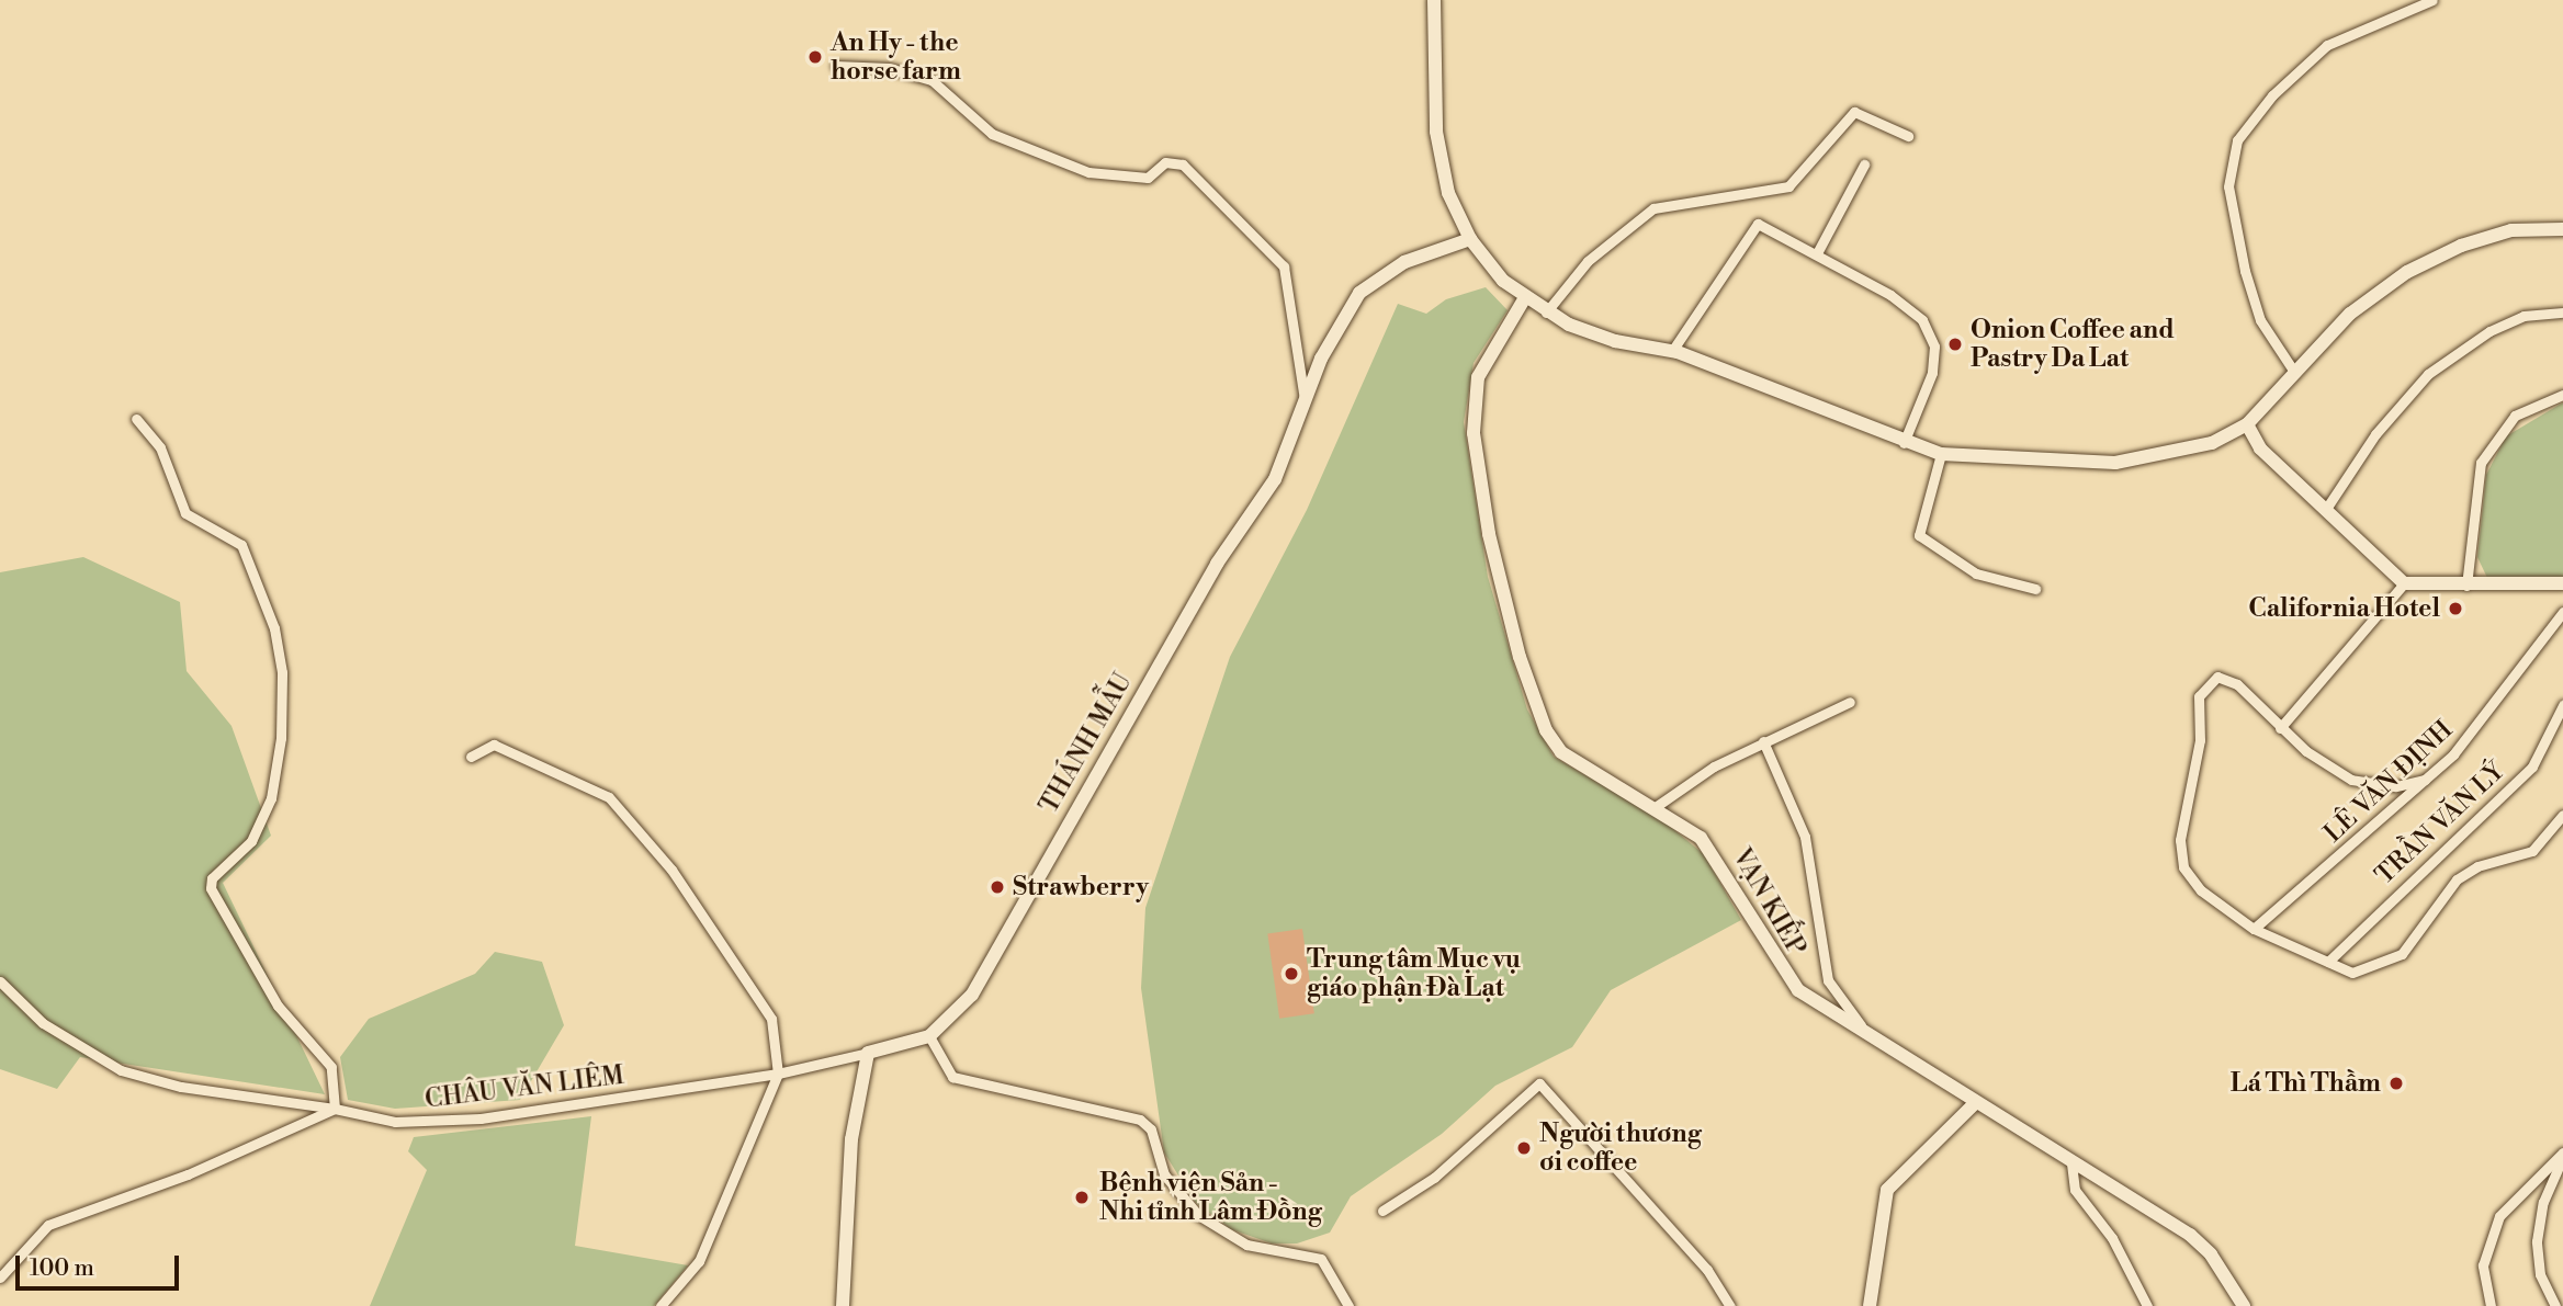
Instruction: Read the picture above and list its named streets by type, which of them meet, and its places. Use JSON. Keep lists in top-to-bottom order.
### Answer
{
  "streets": {
    "main road": ["THÁNH MẪU", "VẠN KIẾP"],
    "street": ["LÊ VĂN ĐỊNH", "TRẦN VĂN LÝ", "CHÂU VĂN LIÊM"]
  },
  "crossings": [
    ["THÁNH MẪU", "CHÂU VĂN LIÊM"]
  ],
  "places": [
    "An Hy - the horse farm",
    "Onion Coffee and Pastry Da Lat",
    "California Hotel",
    "Strawberry",
    "Trung tâm Mục vụ giáo phận Đà Lạt",
    "Lá Thì Thầm",
    "Người thương ơi coffee",
    "Bệnh viện Sản - Nhi tỉnh Lâm Đồng"
  ],
  "scale_bar": "100 m"
}
